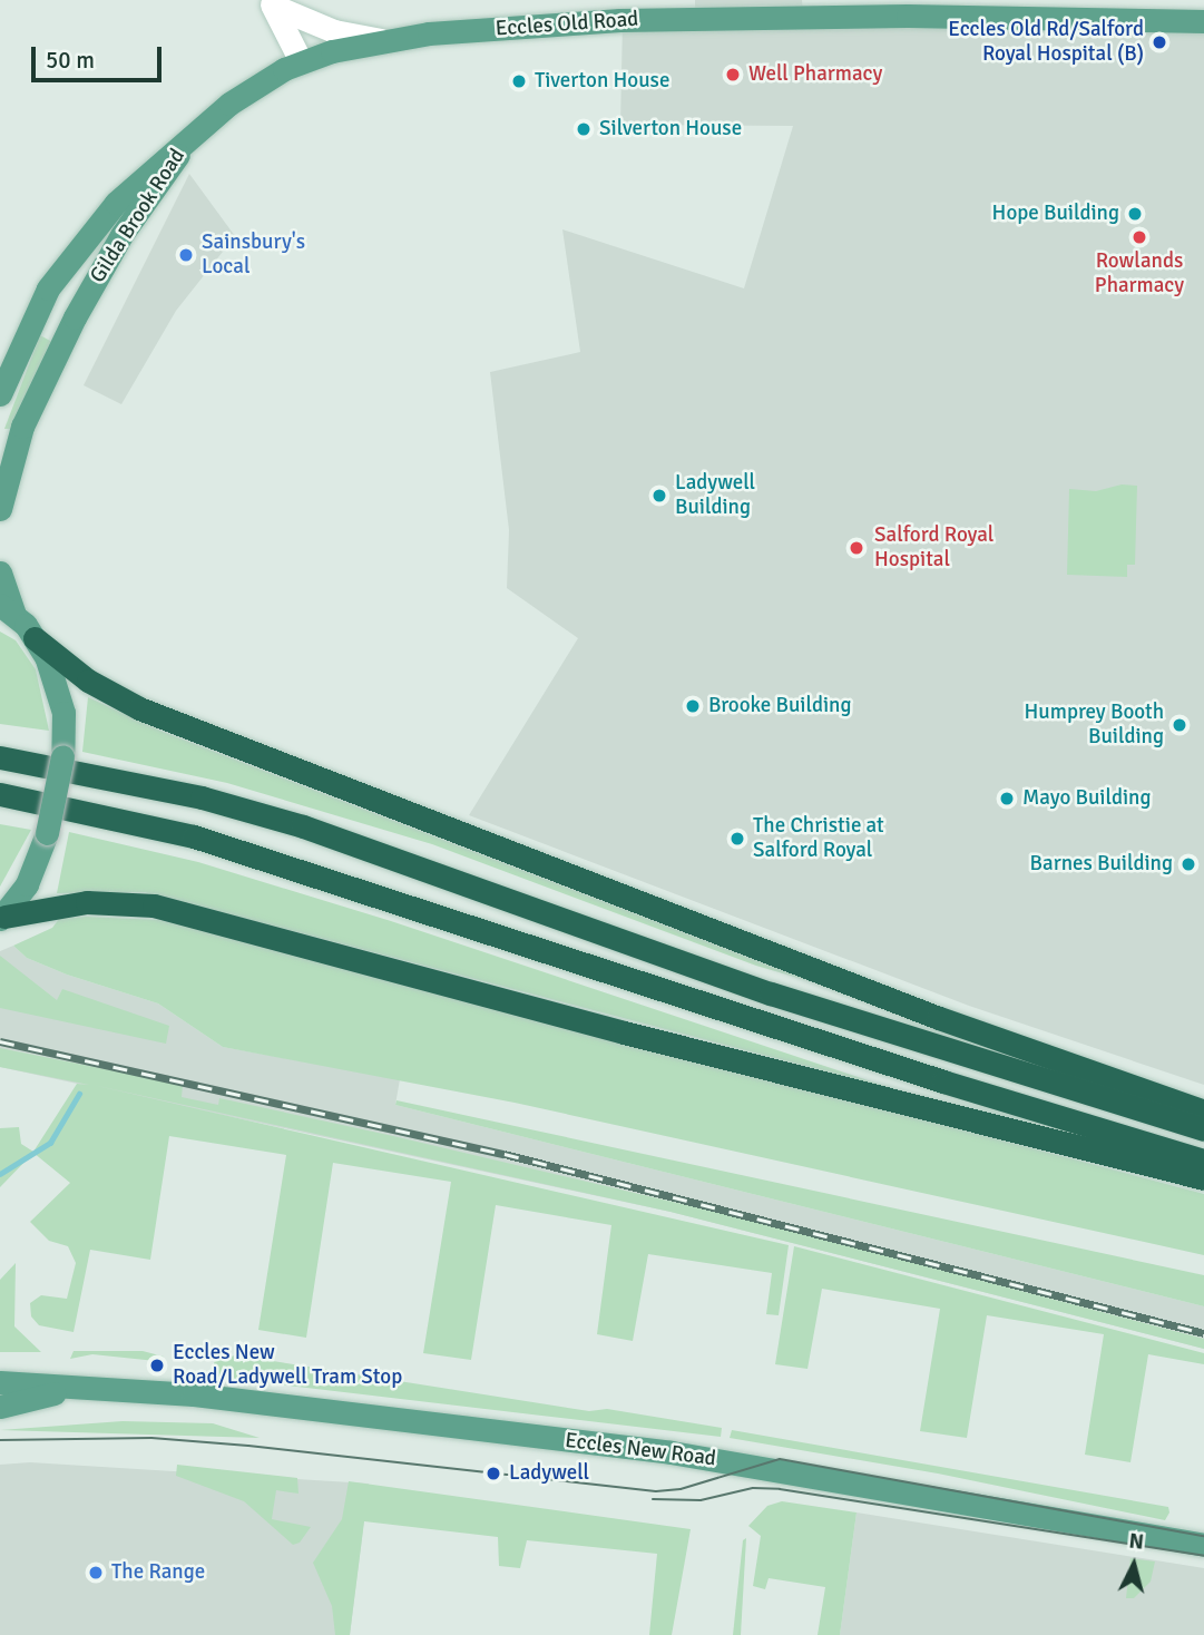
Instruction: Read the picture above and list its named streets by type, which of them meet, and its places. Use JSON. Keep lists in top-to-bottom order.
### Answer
{
  "streets": {
    "main road": ["Eccles Old Road", "Gilda Brook Road", "Eccles New Road"]
  },
  "crossings": [
    ["Eccles Old Road", "Gilda Brook Road"]
  ],
  "places": [
    "Eccles Old Rd/Salford Royal Hospital (B)",
    "Well Pharmacy",
    "Tiverton House",
    "Silverton House",
    "Hope Building",
    "Rowlands Pharmacy",
    "Sainsbury's Local",
    "Ladywell Building",
    "Salford Royal Hospital",
    "Brooke Building",
    "Humprey Booth Building",
    "Mayo Building",
    "The Christie at Salford Royal",
    "Barnes Building",
    "Eccles New Road/Ladywell Tram Stop",
    "Ladywell",
    "The Range"
  ],
  "scale_bar": "50 m",
  "north": "top"
}
